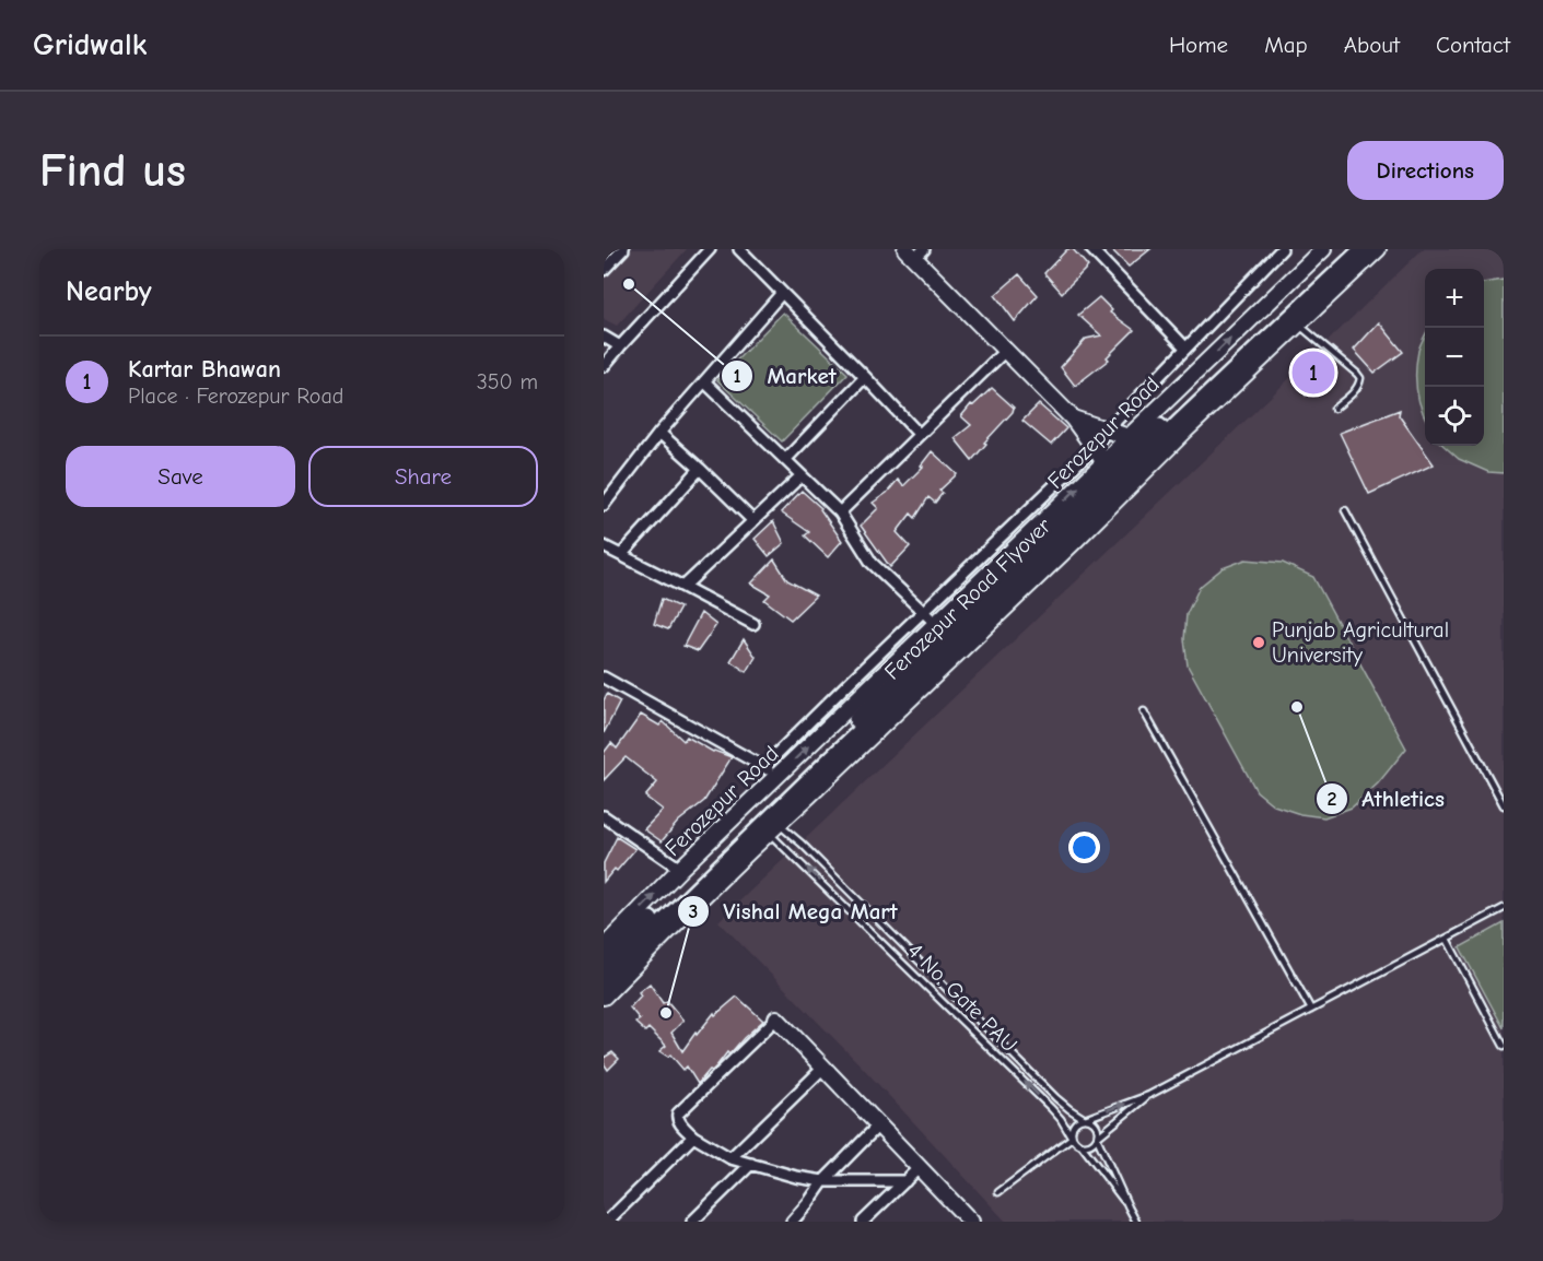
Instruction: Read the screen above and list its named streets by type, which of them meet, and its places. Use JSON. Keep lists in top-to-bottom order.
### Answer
{
  "streets": {
    "main road": ["Ferozepur Road", "Ferozepur Road Flyover"],
    "lane": ["4 No. Gate PAU"]
  },
  "places": [
    "Market",
    "Punjab Agricultural University",
    "Athletics",
    "Vishal Mega Mart"
  ],
  "page": {
    "header": "Gridwalk",
    "nav": [
      "Home",
      "Map",
      "About",
      "Contact"
    ],
    "buttons": [
      "Directions",
      ["Save", "Share"]
    ],
    "title": "Find us",
    "heading": "Nearby",
    "map_buttons": ["+", "−"],
    "list": [
      {
        "mark": "1",
        "name": "Kartar Bhawan",
        "note": "Place · Ferozepur Road",
        "value": "350 m"
      }
    ],
    "pins": "1"
  }
}
